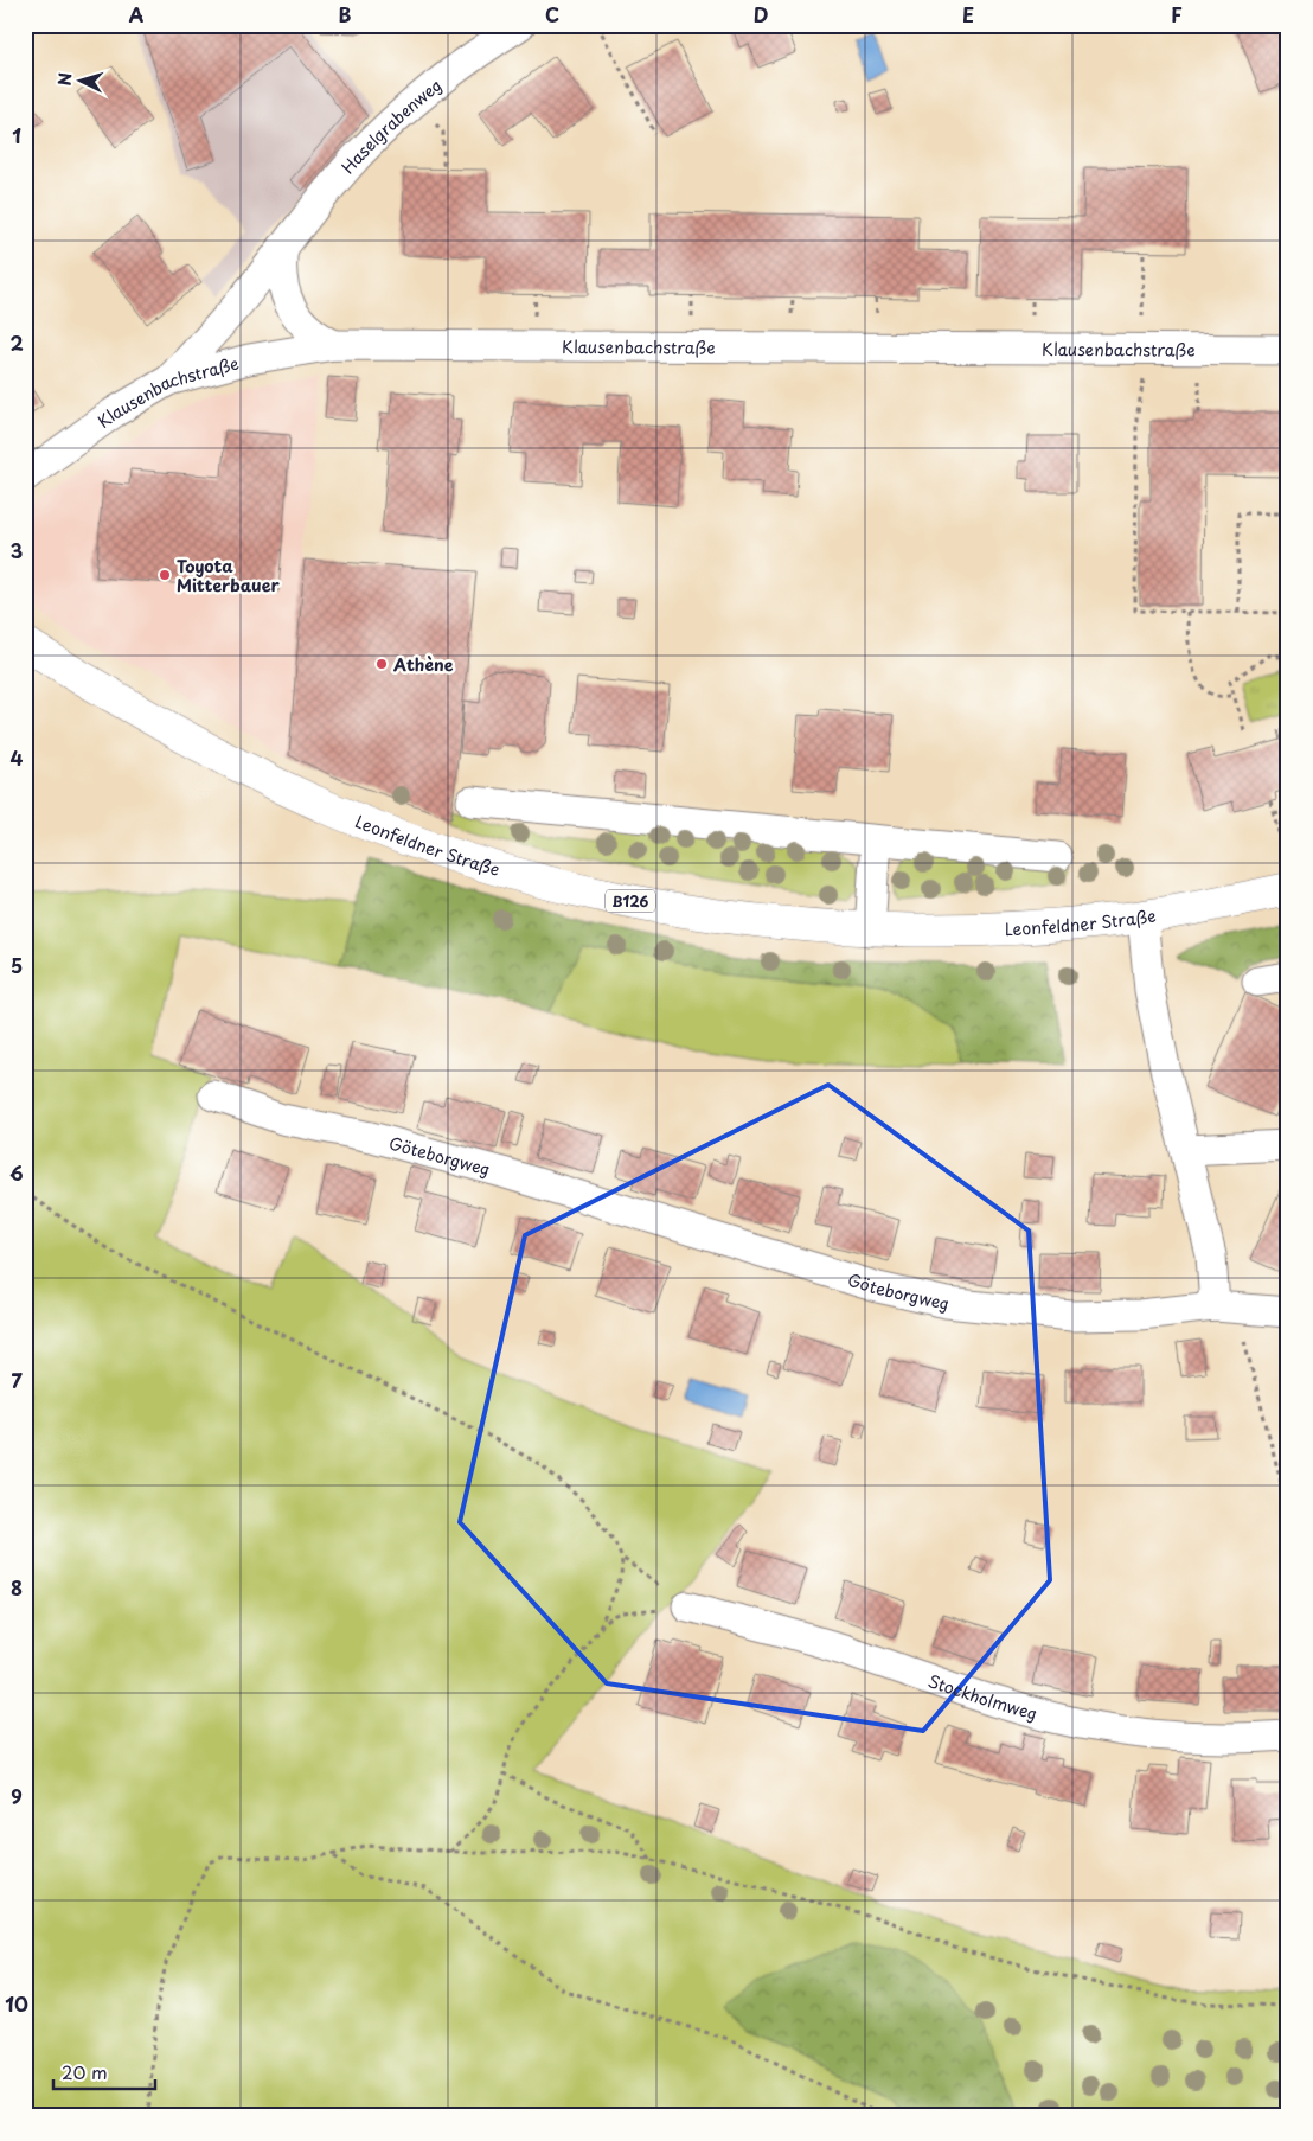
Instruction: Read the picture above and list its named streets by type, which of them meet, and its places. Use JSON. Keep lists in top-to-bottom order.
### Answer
{
  "streets": {
    "main road": ["Leonfeldner Straße", "B126"],
    "street": [
      "Haselgrabenweg",
      "Klausenbachstraße",
      "Göteborgweg",
      "Stockholmweg"
    ]
  },
  "crossings": [
    ["Haselgrabenweg", "Klausenbachstraße"]
  ],
  "places": ["Toyota Mitterbauer", "Athène"],
  "scale_bar": "20 m",
  "north": "left",
  "grid": {
    "columns": [
      "A",
      "B",
      "C",
      "D",
      "E",
      "F"
    ],
    "rows": [
      "1",
      "2",
      "3",
      "4",
      "5",
      "6",
      "7",
      "8",
      "9",
      "10"
    ]
  }
}
